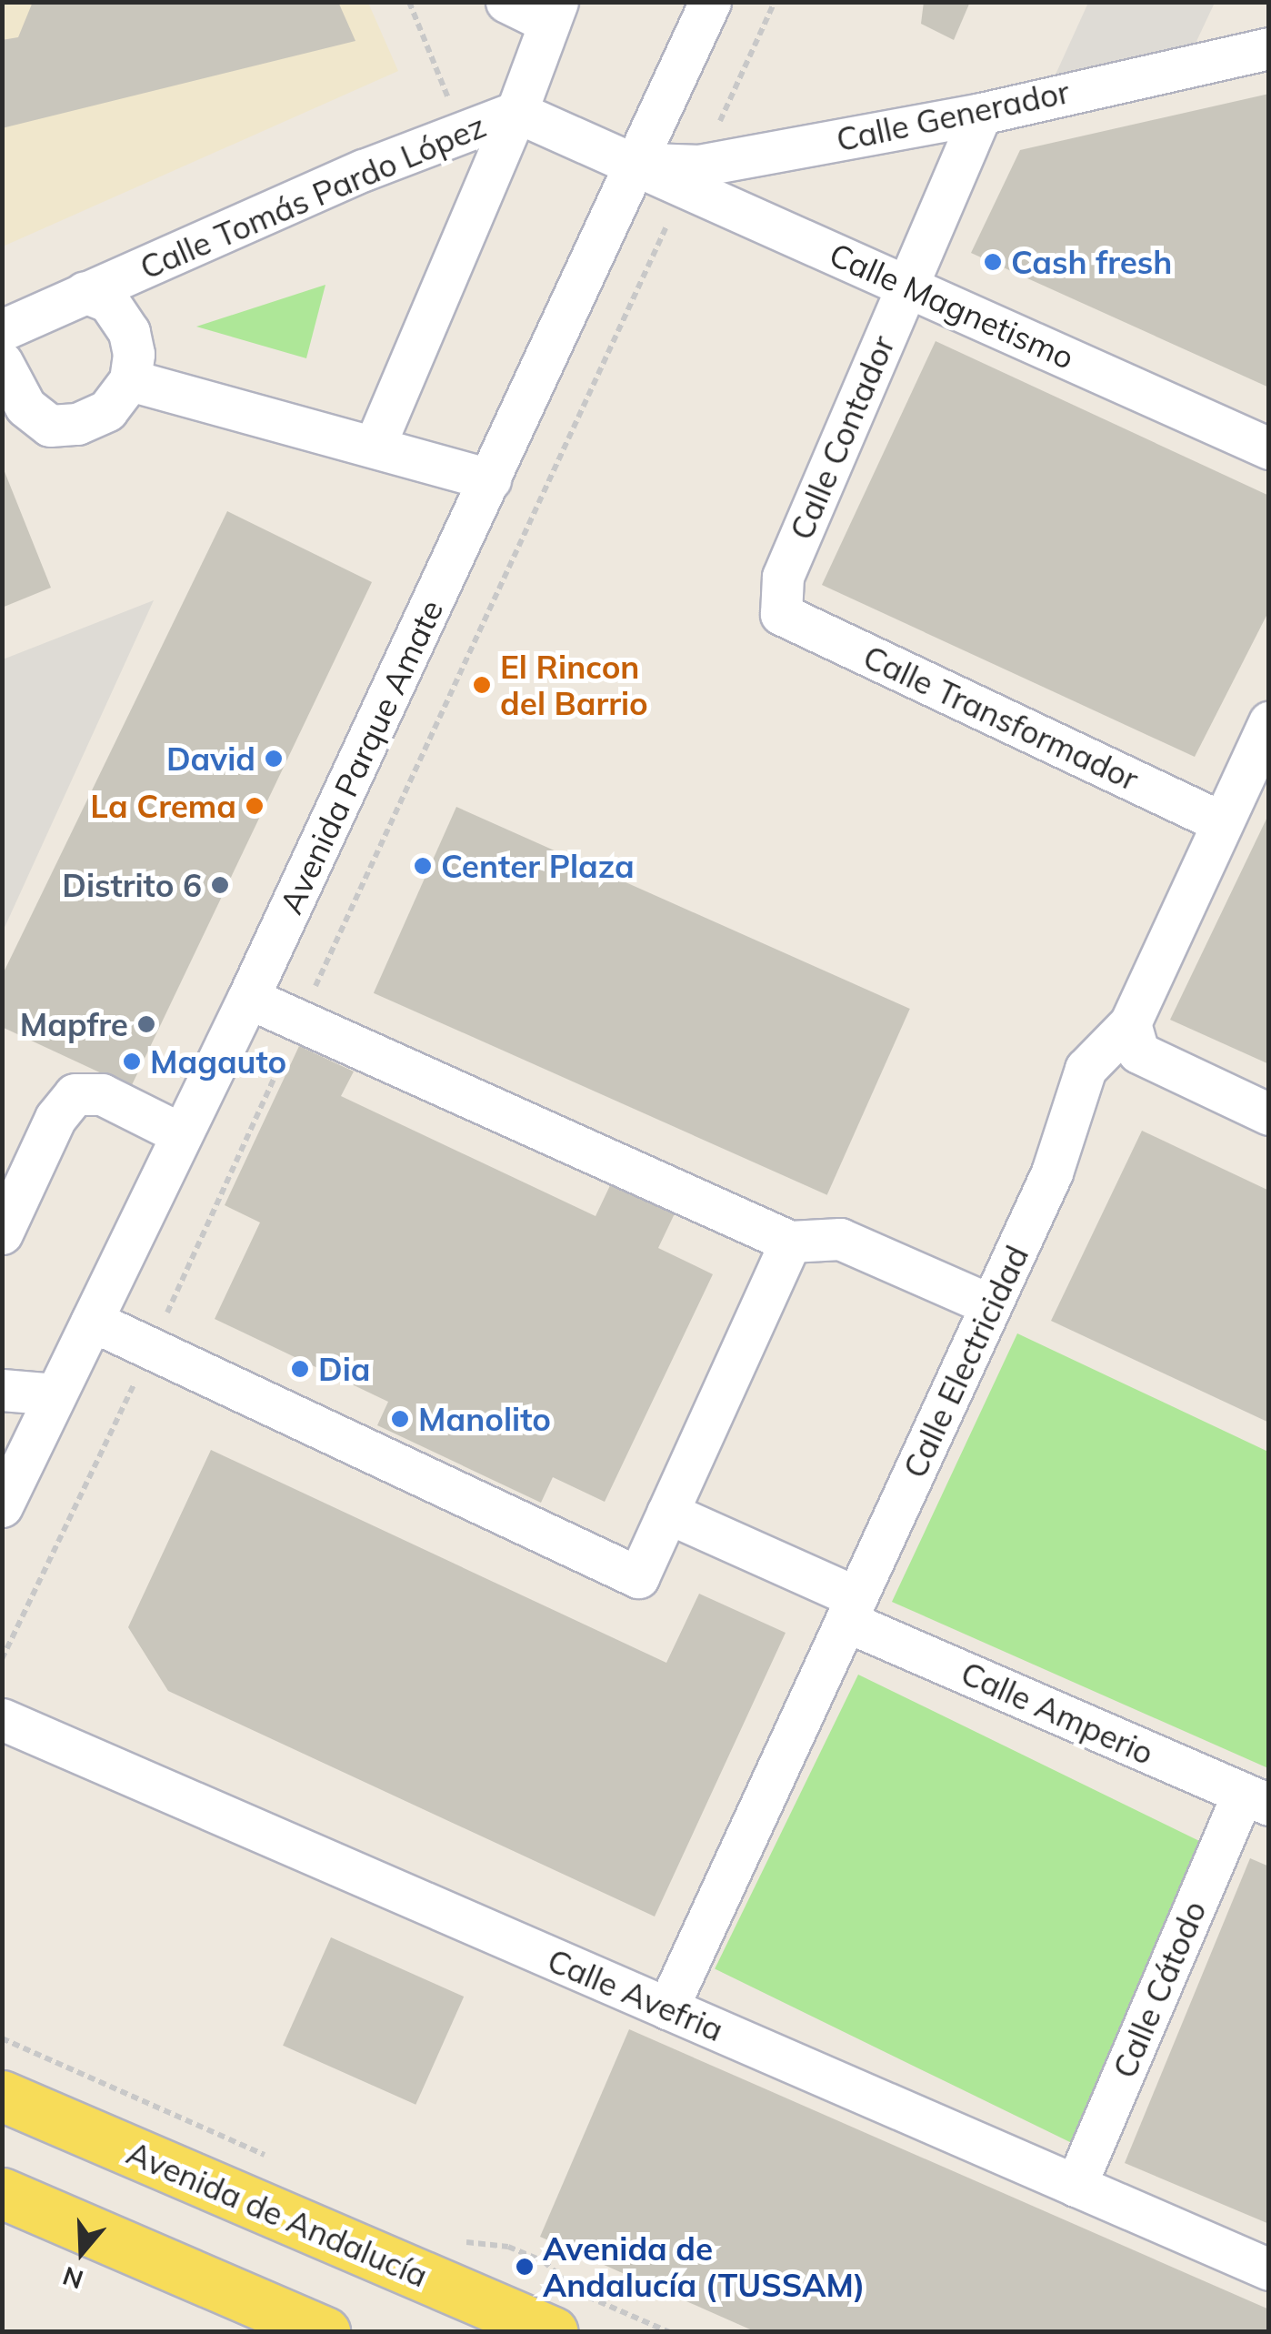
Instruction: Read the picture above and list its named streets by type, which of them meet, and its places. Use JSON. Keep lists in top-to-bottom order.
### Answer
{
  "streets": {
    "main road": ["Avenida de Andalucía"],
    "street": [
      "Calle Generador",
      "Calle Tomás Pardo López",
      "Calle Magnetismo",
      "Calle Contador",
      "Calle Transformador",
      "Avenida Parque Amate",
      "Calle Electricidad",
      "Calle Amperio",
      "Calle Cátodo",
      "Calle Avefria"
    ]
  },
  "crossings": [
    ["Calle Generador", "Calle Magnetismo"],
    ["Calle Generador", "Calle Contador"],
    ["Calle Tomás Pardo López", "Calle Magnetismo"],
    ["Calle Magnetismo", "Calle Contador"],
    ["Calle Magnetismo", "Avenida Parque Amate"],
    ["Calle Contador", "Calle Transformador"],
    ["Calle Transformador", "Calle Electricidad"],
    ["Calle Electricidad", "Calle Amperio"],
    ["Calle Electricidad", "Calle Avefria"],
    ["Calle Amperio", "Calle Cátodo"],
    ["Calle Cátodo", "Calle Avefria"]
  ],
  "places": [
    "Cash fresh",
    "El Rincon del Barrio",
    "David",
    "La Crema",
    "Center Plaza",
    "Distrito 6",
    "Mapfre",
    "Magauto",
    "Dia",
    "Manolito",
    "Avenida de Andalucía (TUSSAM)"
  ],
  "north": "bottom"
}
